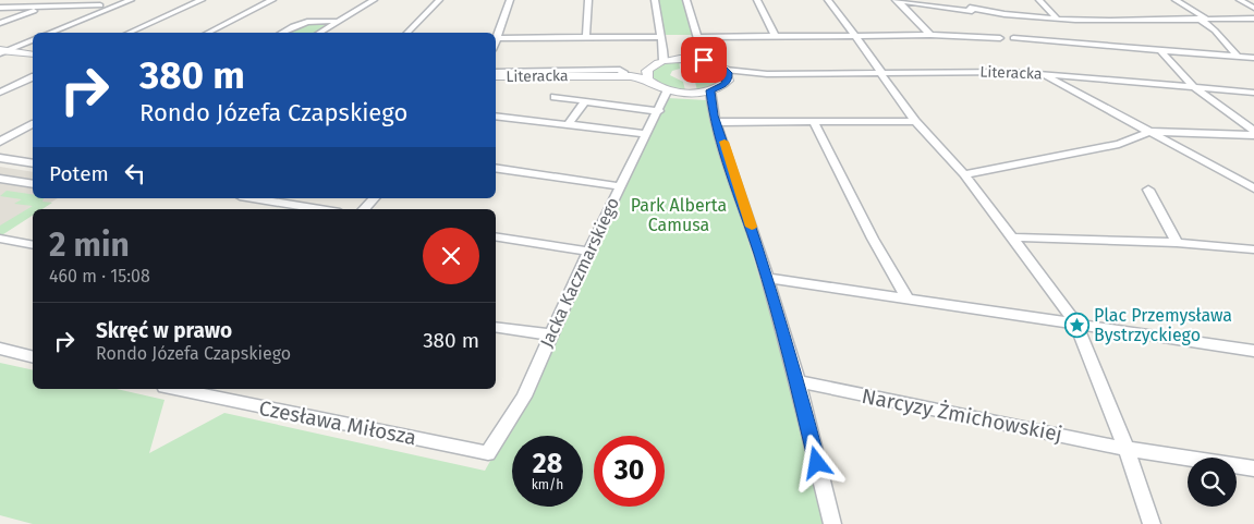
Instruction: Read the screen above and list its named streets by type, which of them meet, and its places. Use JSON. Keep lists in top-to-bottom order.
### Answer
{
  "streets": {
    "street": [
      "Literacka",
      "Jacka Kaczmarskiego",
      "Narcyzy Żmichowskiej",
      "Czesława Miłosza"
    ]
  },
  "crossings": [
    ["Jacka Kaczmarskiego", "Czesława Miłosza"]
  ],
  "parks": ["Park Alberta Camusa"],
  "places": {
    "place": ["Plac Przemysława Bystrzyckiego"]
  },
  "page": {
    "turn": ["380 m", "Rondo Józefa Czapskiego"],
    "then": "Potem",
    "heading": ["2 min", "460 m · 15:08"],
    "list": [
      {
        "name": "Skręć w prawo",
        "note": "Rondo Józefa Czapskiego",
        "value": "380 m"
      }
    ],
    "speed": "28 km/h",
    "limit": "30"
  }
}
